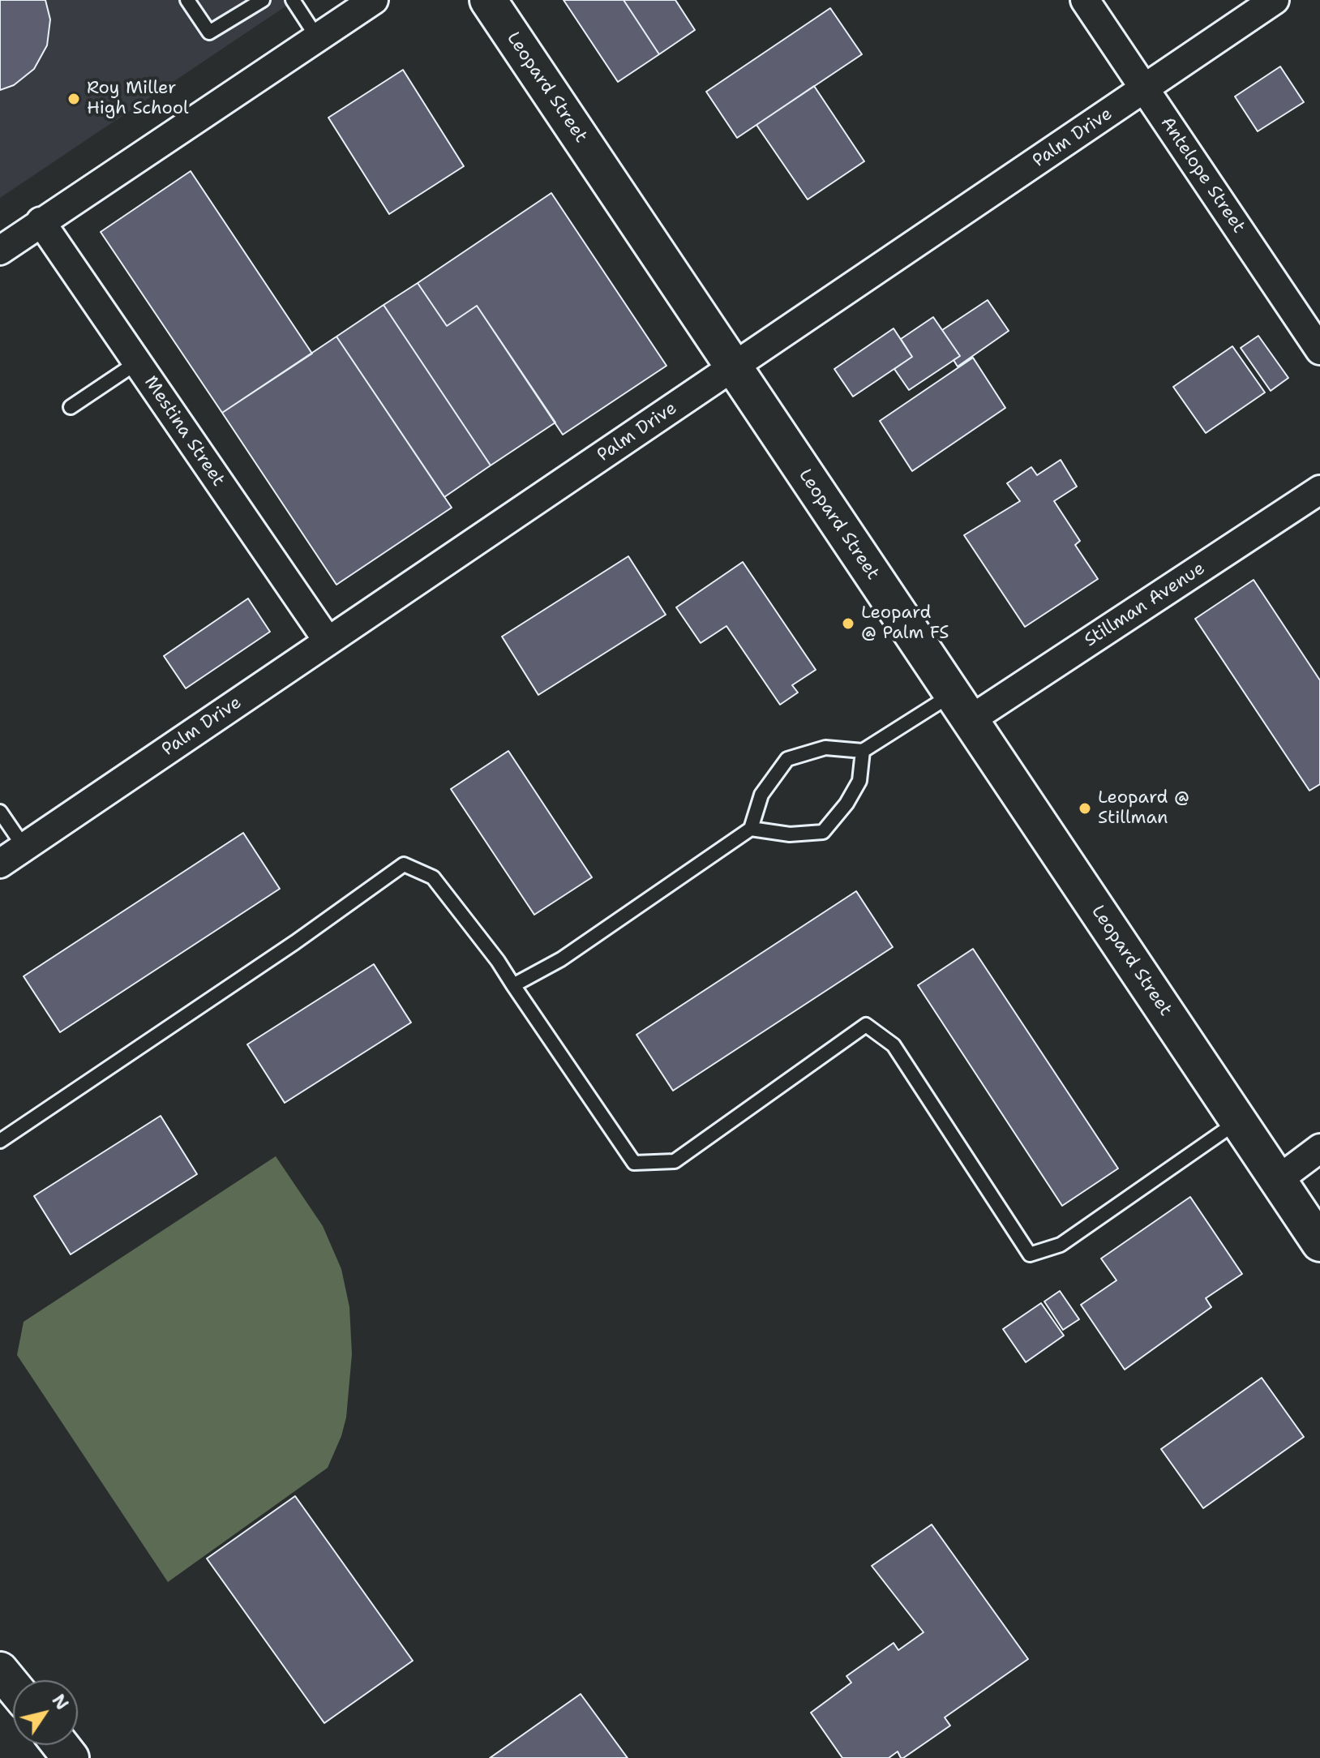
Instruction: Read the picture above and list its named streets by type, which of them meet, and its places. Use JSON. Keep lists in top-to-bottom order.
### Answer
{
  "streets": {
    "main road": ["Leopard Street"],
    "street": [
      "Palm Drive",
      "Antelope Street",
      "Mestina Street",
      "Stillman Avenue"
    ]
  },
  "crossings": [
    ["Leopard Street", "Palm Drive"],
    ["Leopard Street", "Stillman Avenue"],
    ["Palm Drive", "Antelope Street"],
    ["Palm Drive", "Mestina Street"]
  ],
  "places": ["Roy Miller High School", "Leopard @ Palm FS", "Leopard @ Stillman"],
  "north": "top right"
}
